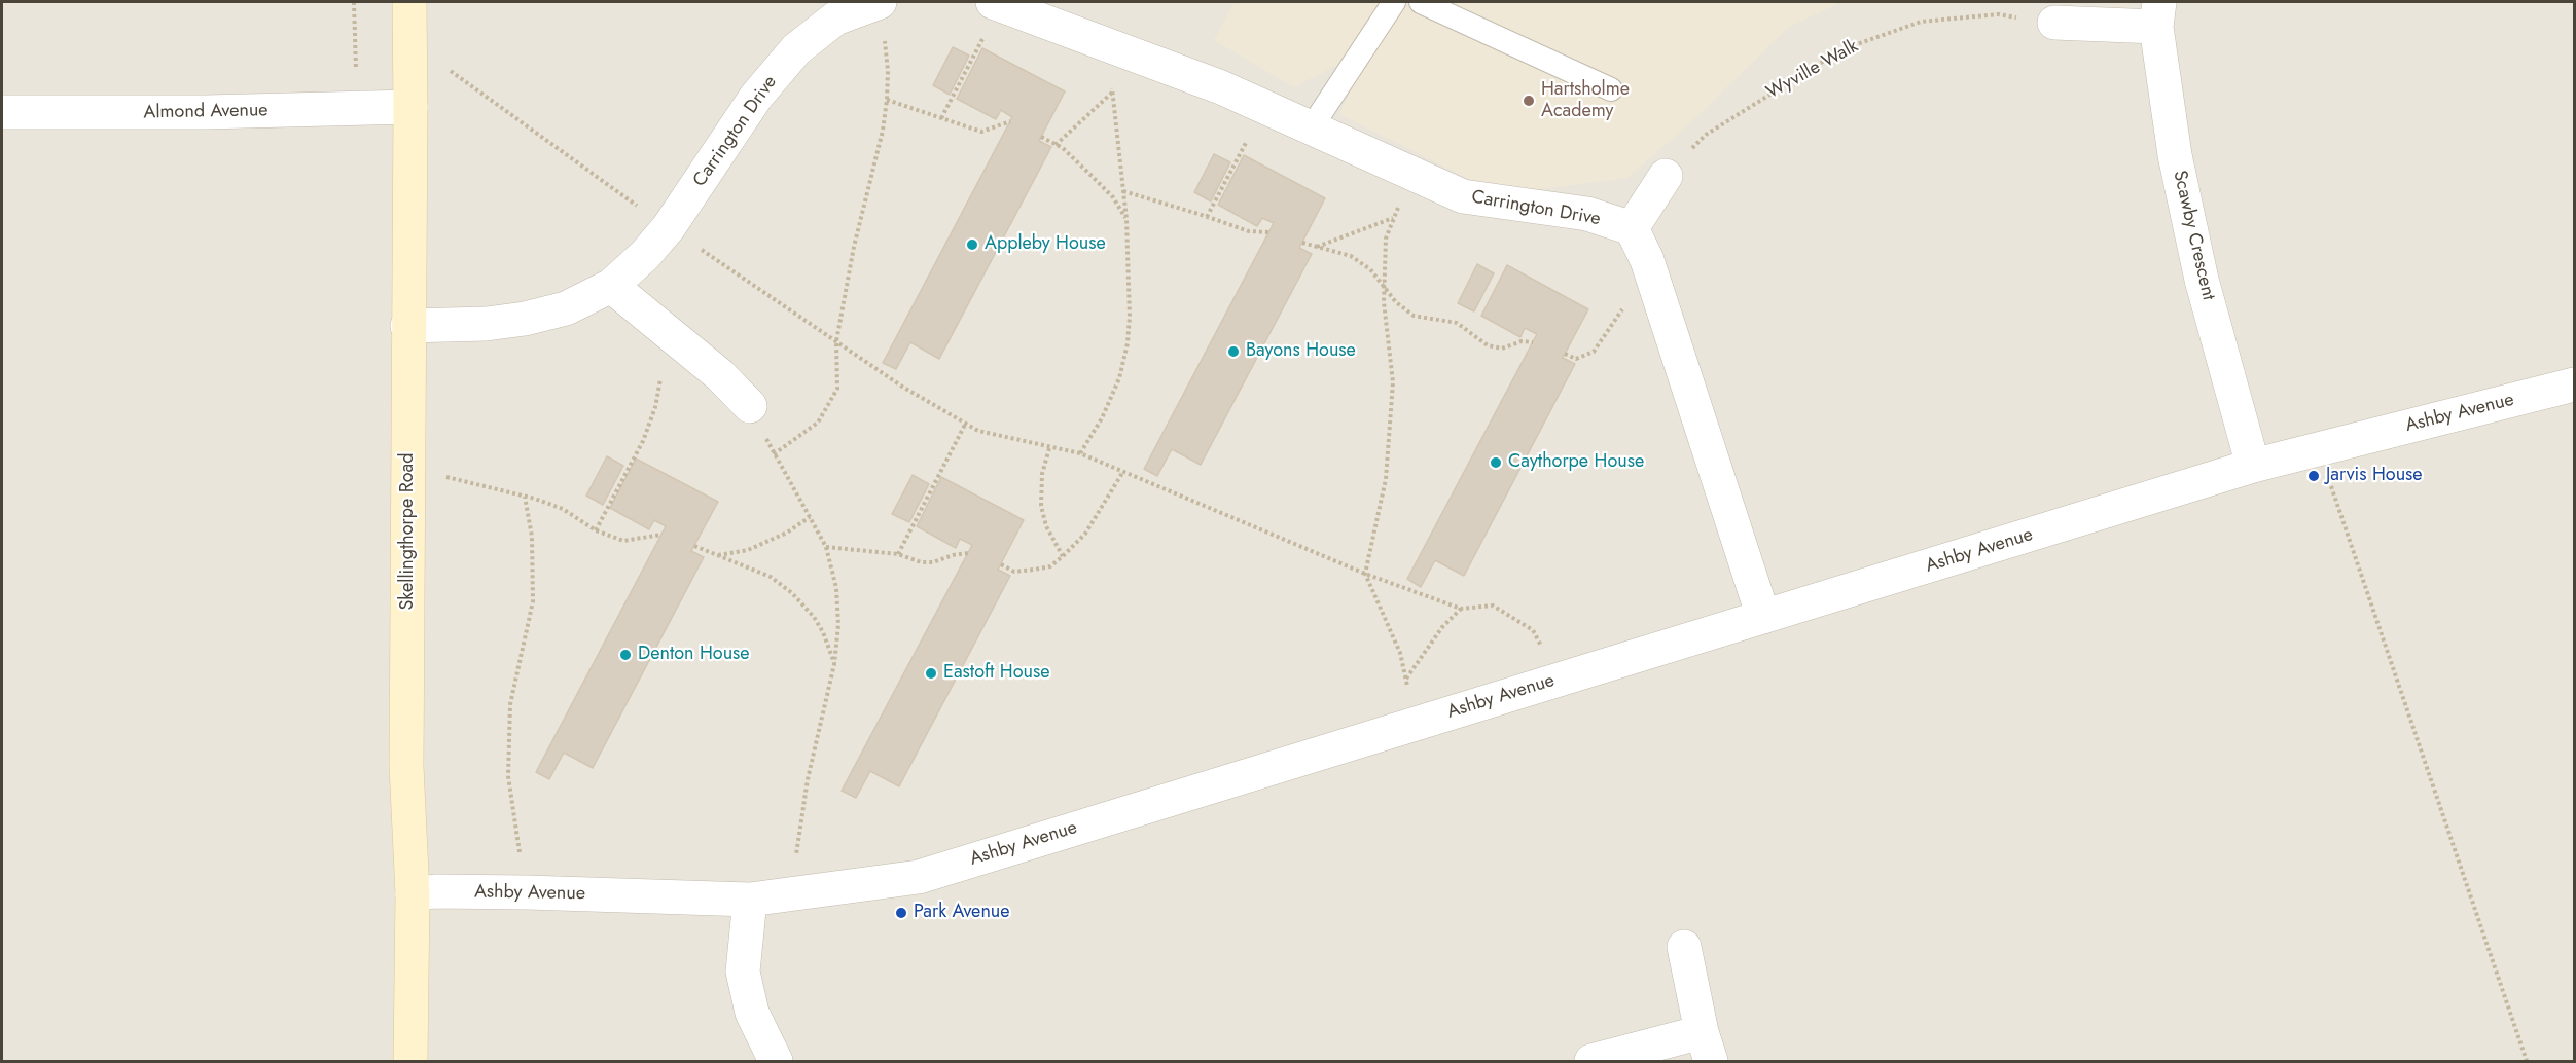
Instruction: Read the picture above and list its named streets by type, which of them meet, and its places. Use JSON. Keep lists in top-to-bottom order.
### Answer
{
  "streets": {
    "main road": ["Skellingthorpe Road"],
    "street": [
      "Almond Avenue",
      "Carrington Drive",
      "Scawby Crescent",
      "Ashby Avenue"
    ],
    "path": ["Wyville Walk"]
  },
  "crossings": [
    ["Almond Avenue", "Skellingthorpe Road"],
    ["Carrington Drive", "Skellingthorpe Road"],
    ["Scawby Crescent", "Ashby Avenue"],
    ["Ashby Avenue", "Skellingthorpe Road"]
  ],
  "places": [
    "Hartsholme Academy",
    "Appleby House",
    "Bayons House",
    "Caythorpe House",
    "Jarvis House",
    "Denton House",
    "Eastoft House",
    "Park Avenue"
  ]
}
